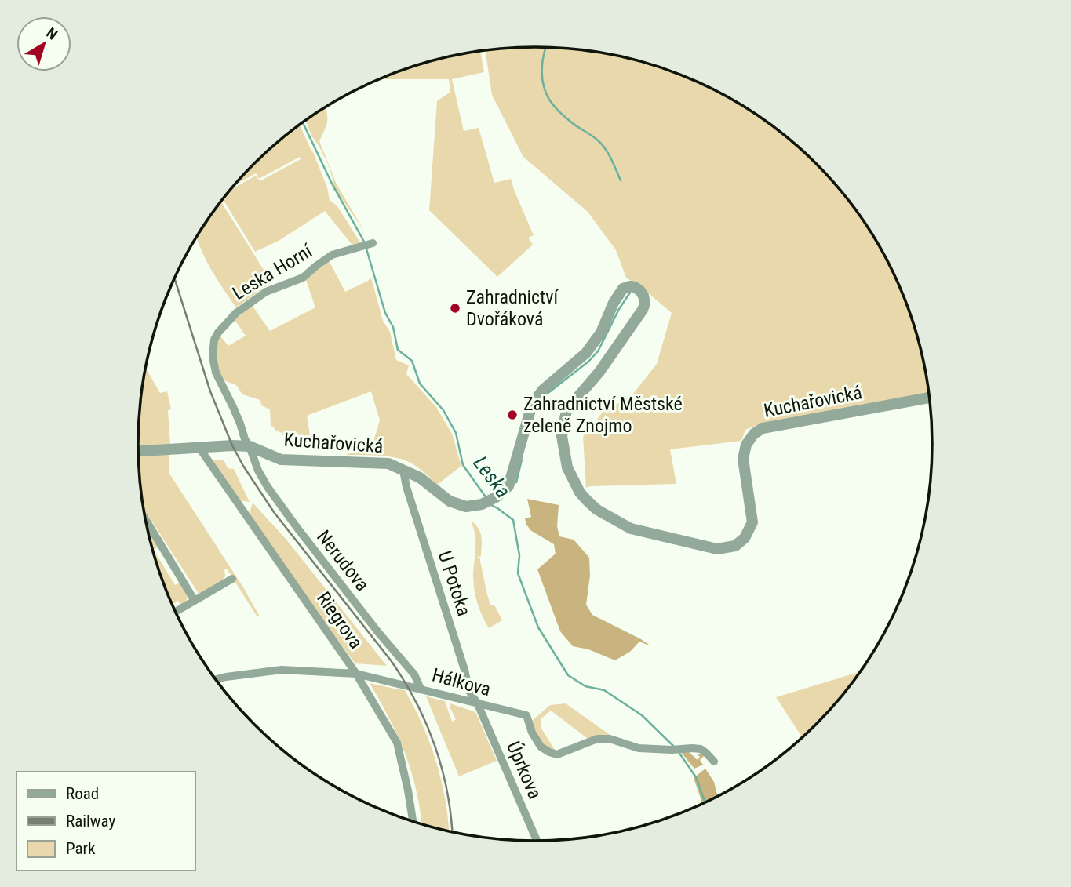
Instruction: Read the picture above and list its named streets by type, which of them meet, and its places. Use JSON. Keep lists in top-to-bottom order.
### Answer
{
  "streets": {
    "street": [
      "Leska Horní",
      "Kuchařovická",
      "Nerudova",
      "U Potoka",
      "Riegrova",
      "Hálkova",
      "Úprkova"
    ]
  },
  "crossings": [
    ["Leska Horní", "Kuchařovická"],
    ["Leska Horní", "Nerudova"],
    ["Kuchařovická", "Nerudova"],
    ["Kuchařovická", "U Potoka"],
    ["Kuchařovická", "Riegrova"],
    ["Nerudova", "Hálkova"],
    ["U Potoka", "Hálkova"],
    ["U Potoka", "Úprkova"],
    ["Riegrova", "Hálkova"],
    ["Hálkova", "Úprkova"]
  ],
  "water": ["Leska"],
  "places": ["Zahradnictví Dvořáková", "Zahradnictví Městské zeleně Znojmo"],
  "legend": ["Road", "Railway", "Park"],
  "north": "top right"
}
